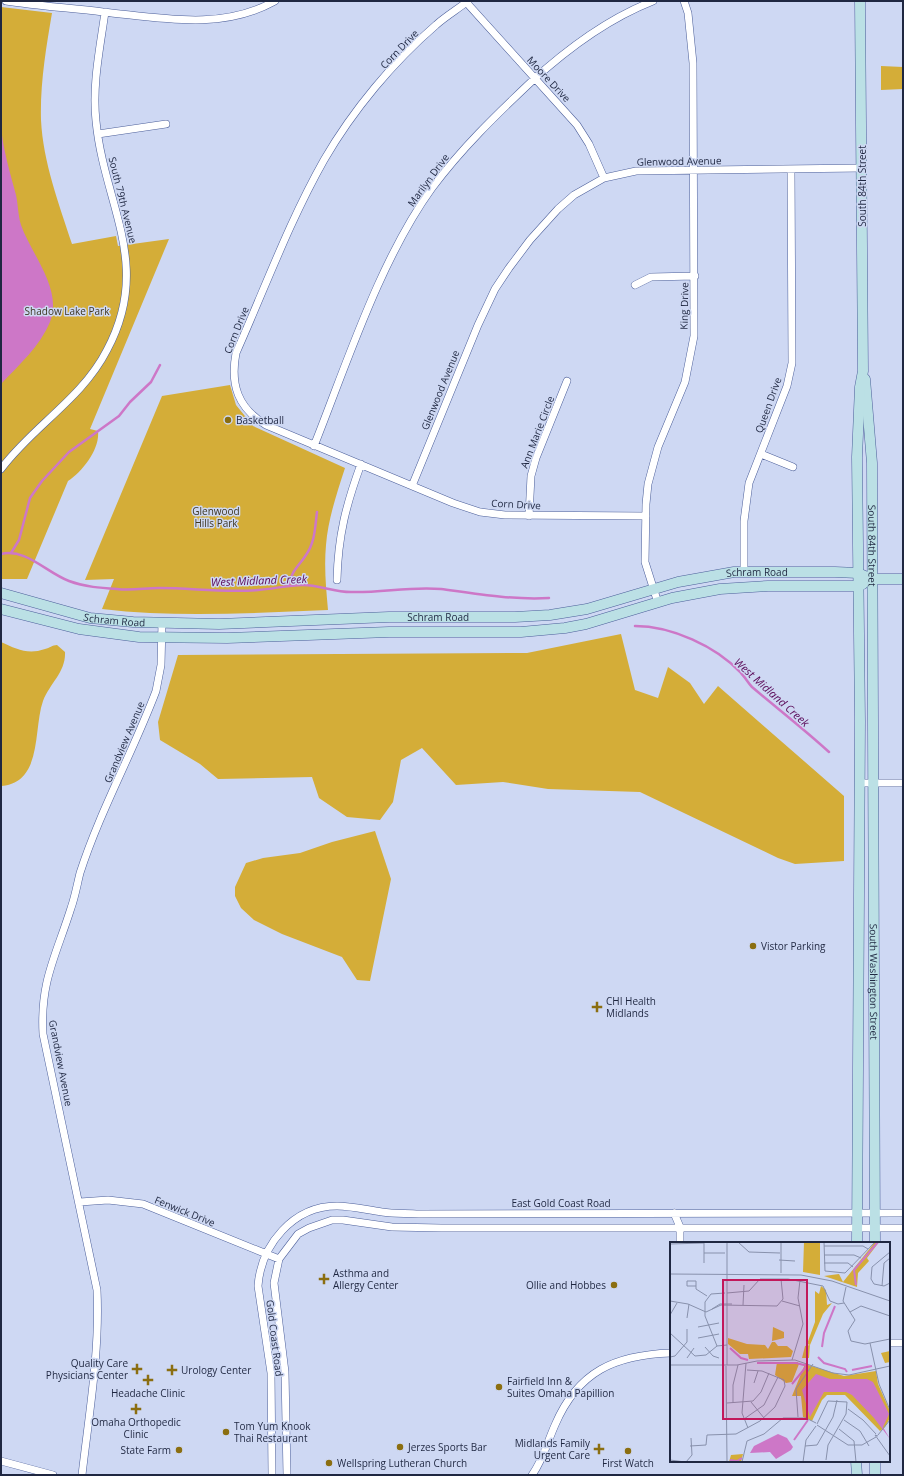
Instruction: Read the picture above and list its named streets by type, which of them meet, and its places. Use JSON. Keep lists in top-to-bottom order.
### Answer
{
  "streets": {
    "main road": ["South 84th Street", "Schram Road", "South Washington Street"],
    "street": [
      "Corn Drive",
      "Moore Drive",
      "Glenwood Avenue",
      "Marilyn Drive",
      "South 79th Avenue",
      "King Drive",
      "Queen Drive",
      "Ann Marie Circle",
      "Grandview Avenue",
      "East Gold Coast Road",
      "Fenwick Drive",
      "Gold Coast Road"
    ]
  },
  "crossings": [
    ["Corn Drive", "Moore Drive"],
    ["Corn Drive", "Glenwood Avenue"],
    ["Corn Drive", "Marilyn Drive"],
    ["Corn Drive", "King Drive"],
    ["Corn Drive", "Ann Marie Circle"],
    ["Moore Drive", "Glenwood Avenue"],
    ["Moore Drive", "Marilyn Drive"],
    ["Glenwood Avenue", "South 84th Street"],
    ["Glenwood Avenue", "King Drive"],
    ["Glenwood Avenue", "Queen Drive"],
    ["South 84th Street", "Schram Road"],
    ["South 84th Street", "South Washington Street"],
    ["King Drive", "Schram Road"],
    ["Queen Drive", "Schram Road"],
    ["Schram Road", "Grandview Avenue"],
    ["Grandview Avenue", "Fenwick Drive"],
    ["South Washington Street", "East Gold Coast Road"],
    ["East Gold Coast Road", "Fenwick Drive"],
    ["East Gold Coast Road", "Gold Coast Road"],
    ["Fenwick Drive", "Gold Coast Road"]
  ],
  "water": ["West Midland Creek"],
  "parks": ["Shadow Lake Park", "Glenwood Hills Park"],
  "places": {
    "other": [
      "Basketball",
      "Vistor Parking",
      "Ollie and Hobbes",
      "Fairfield Inn & Suites Omaha Papillion",
      "Tom Yum Knook Thai Restaurant",
      "Jerzes Sports Bar",
      "State Farm",
      "First Watch",
      "Wellspring Lutheran Church"
    ],
    "health": [
      "CHI Health Midlands",
      "Asthma and Allergy Center",
      "Quality Care Physicians Center",
      "Urology Center",
      "Headache Clinic",
      "Omaha Orthopedic Clinic",
      "Midlands Family Urgent Care"
    ]
  }
}
